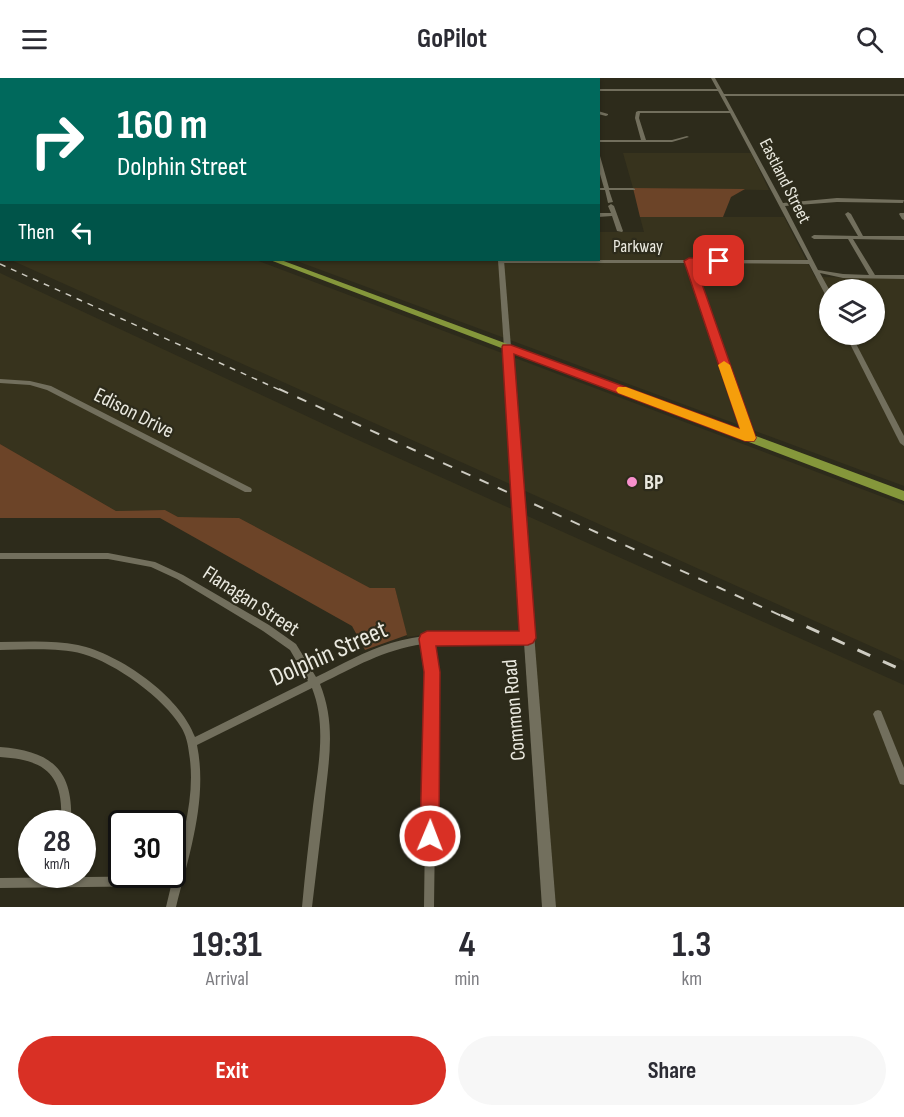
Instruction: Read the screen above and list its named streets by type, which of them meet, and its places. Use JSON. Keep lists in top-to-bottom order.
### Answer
{
  "streets": {
    "street": [
      "Eastland Street",
      "Parkway",
      "Edison Drive",
      "Flanagan Street",
      "Dolphin Street",
      "Common Road"
    ]
  },
  "crossings": [
    ["Eastland Street", "Parkway"],
    ["Flanagan Street", "Dolphin Street"],
    ["Dolphin Street", "Common Road"]
  ],
  "places": ["BP"],
  "page": {
    "header": "GoPilot",
    "turn": ["160 m", "Dolphin Street"],
    "then": "Then",
    "speed": "28 km/h",
    "limit": "30",
    "eta": [
      "19:31",
      "Arrival",
      "4",
      "min",
      "1.3",
      "km"
    ],
    "buttons": ["Exit", "Share"]
  }
}
